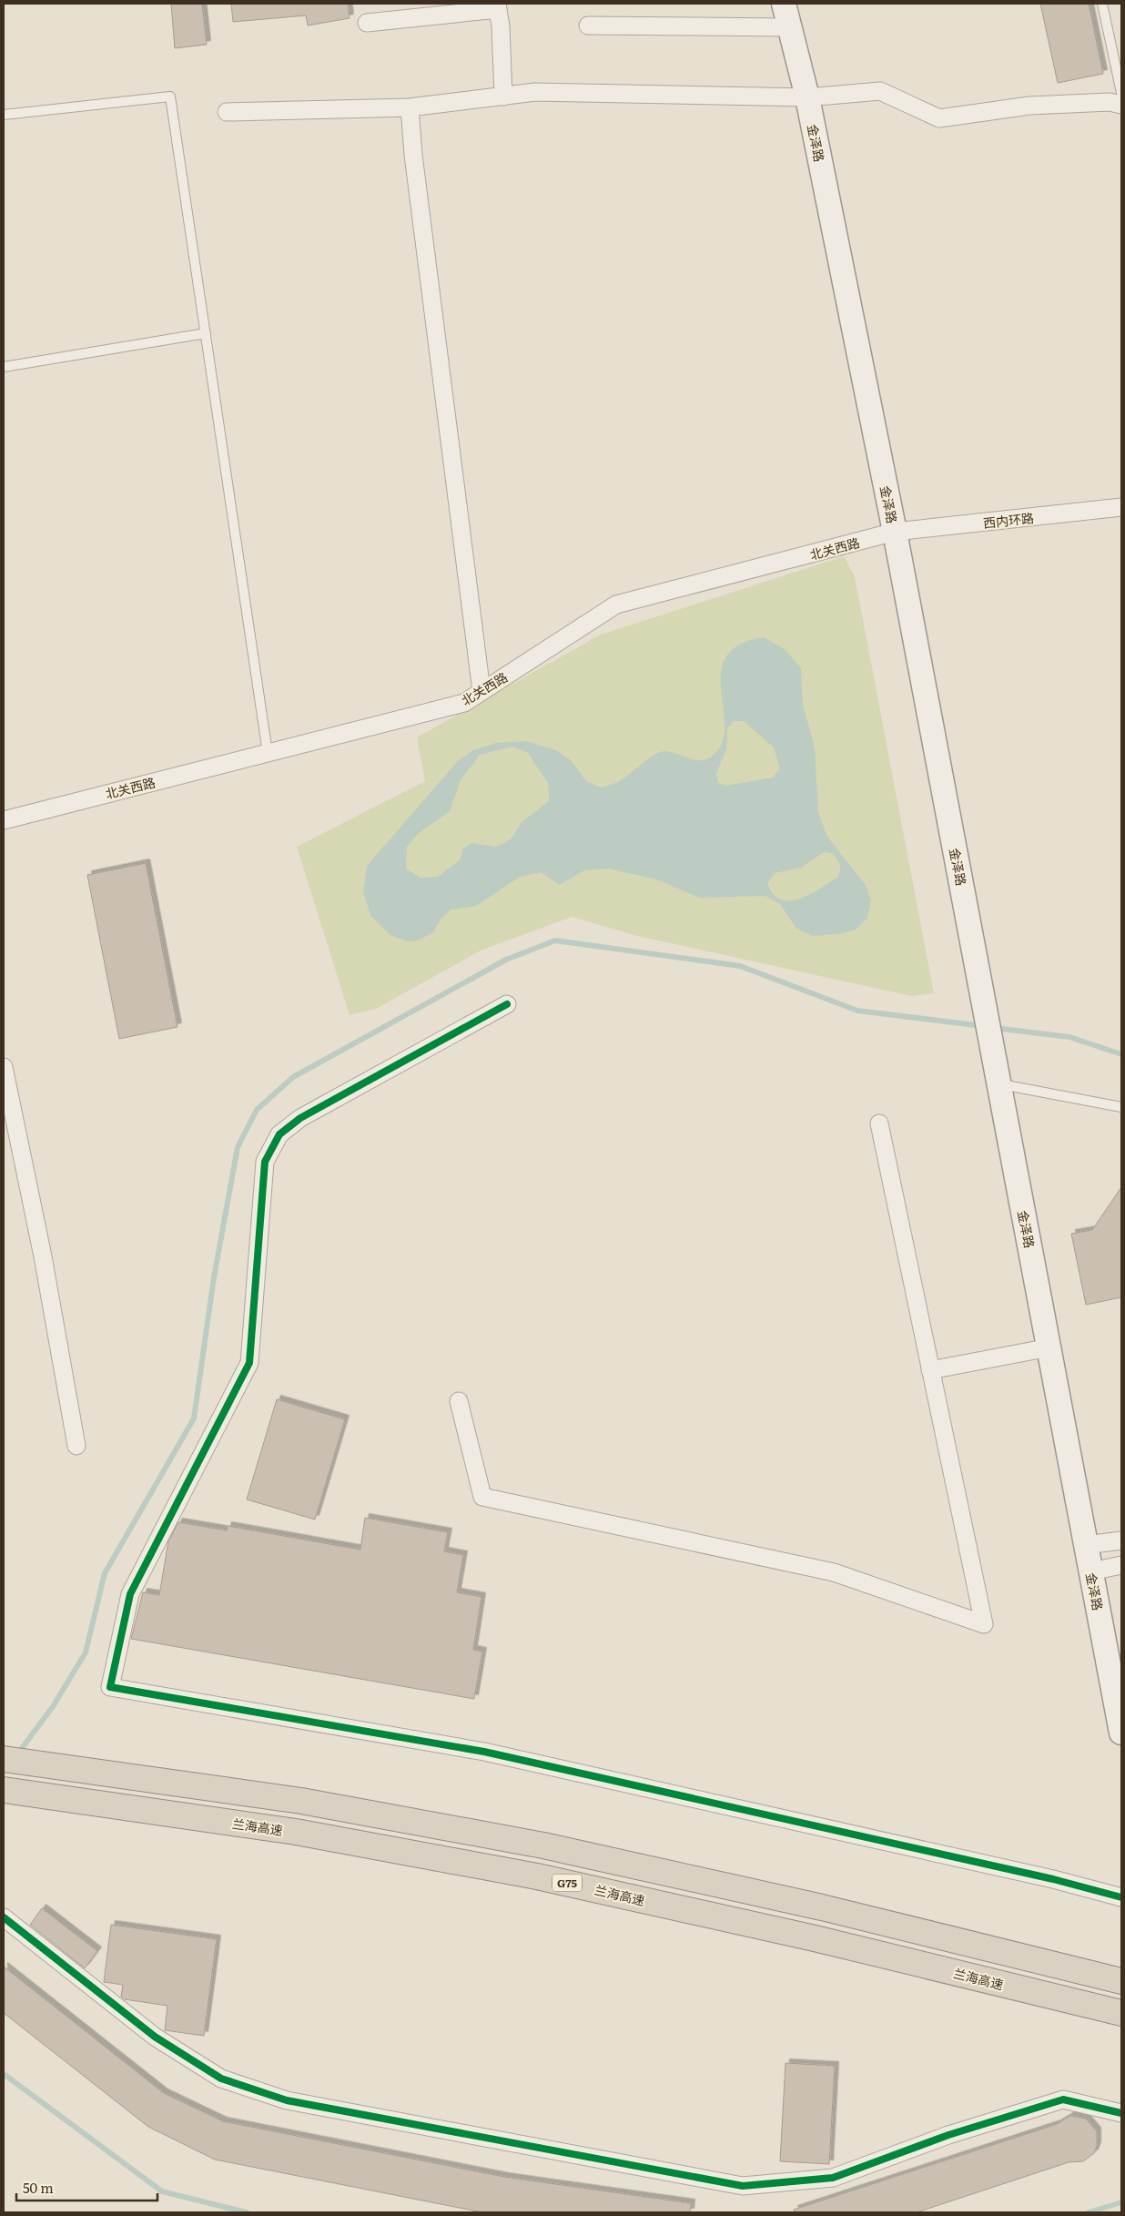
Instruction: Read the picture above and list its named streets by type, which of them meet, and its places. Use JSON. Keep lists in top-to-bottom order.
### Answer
{
  "streets": {
    "highway": ["兰海高速", "G75"],
    "main road": ["金泽路"],
    "street": ["西内环路", "北关西路"]
  },
  "crossings": [
    ["金泽路", "西内环路"],
    ["金泽路", "北关西路"],
    ["西内环路", "北关西路"]
  ],
  "scale_bar": "50 m"
}
